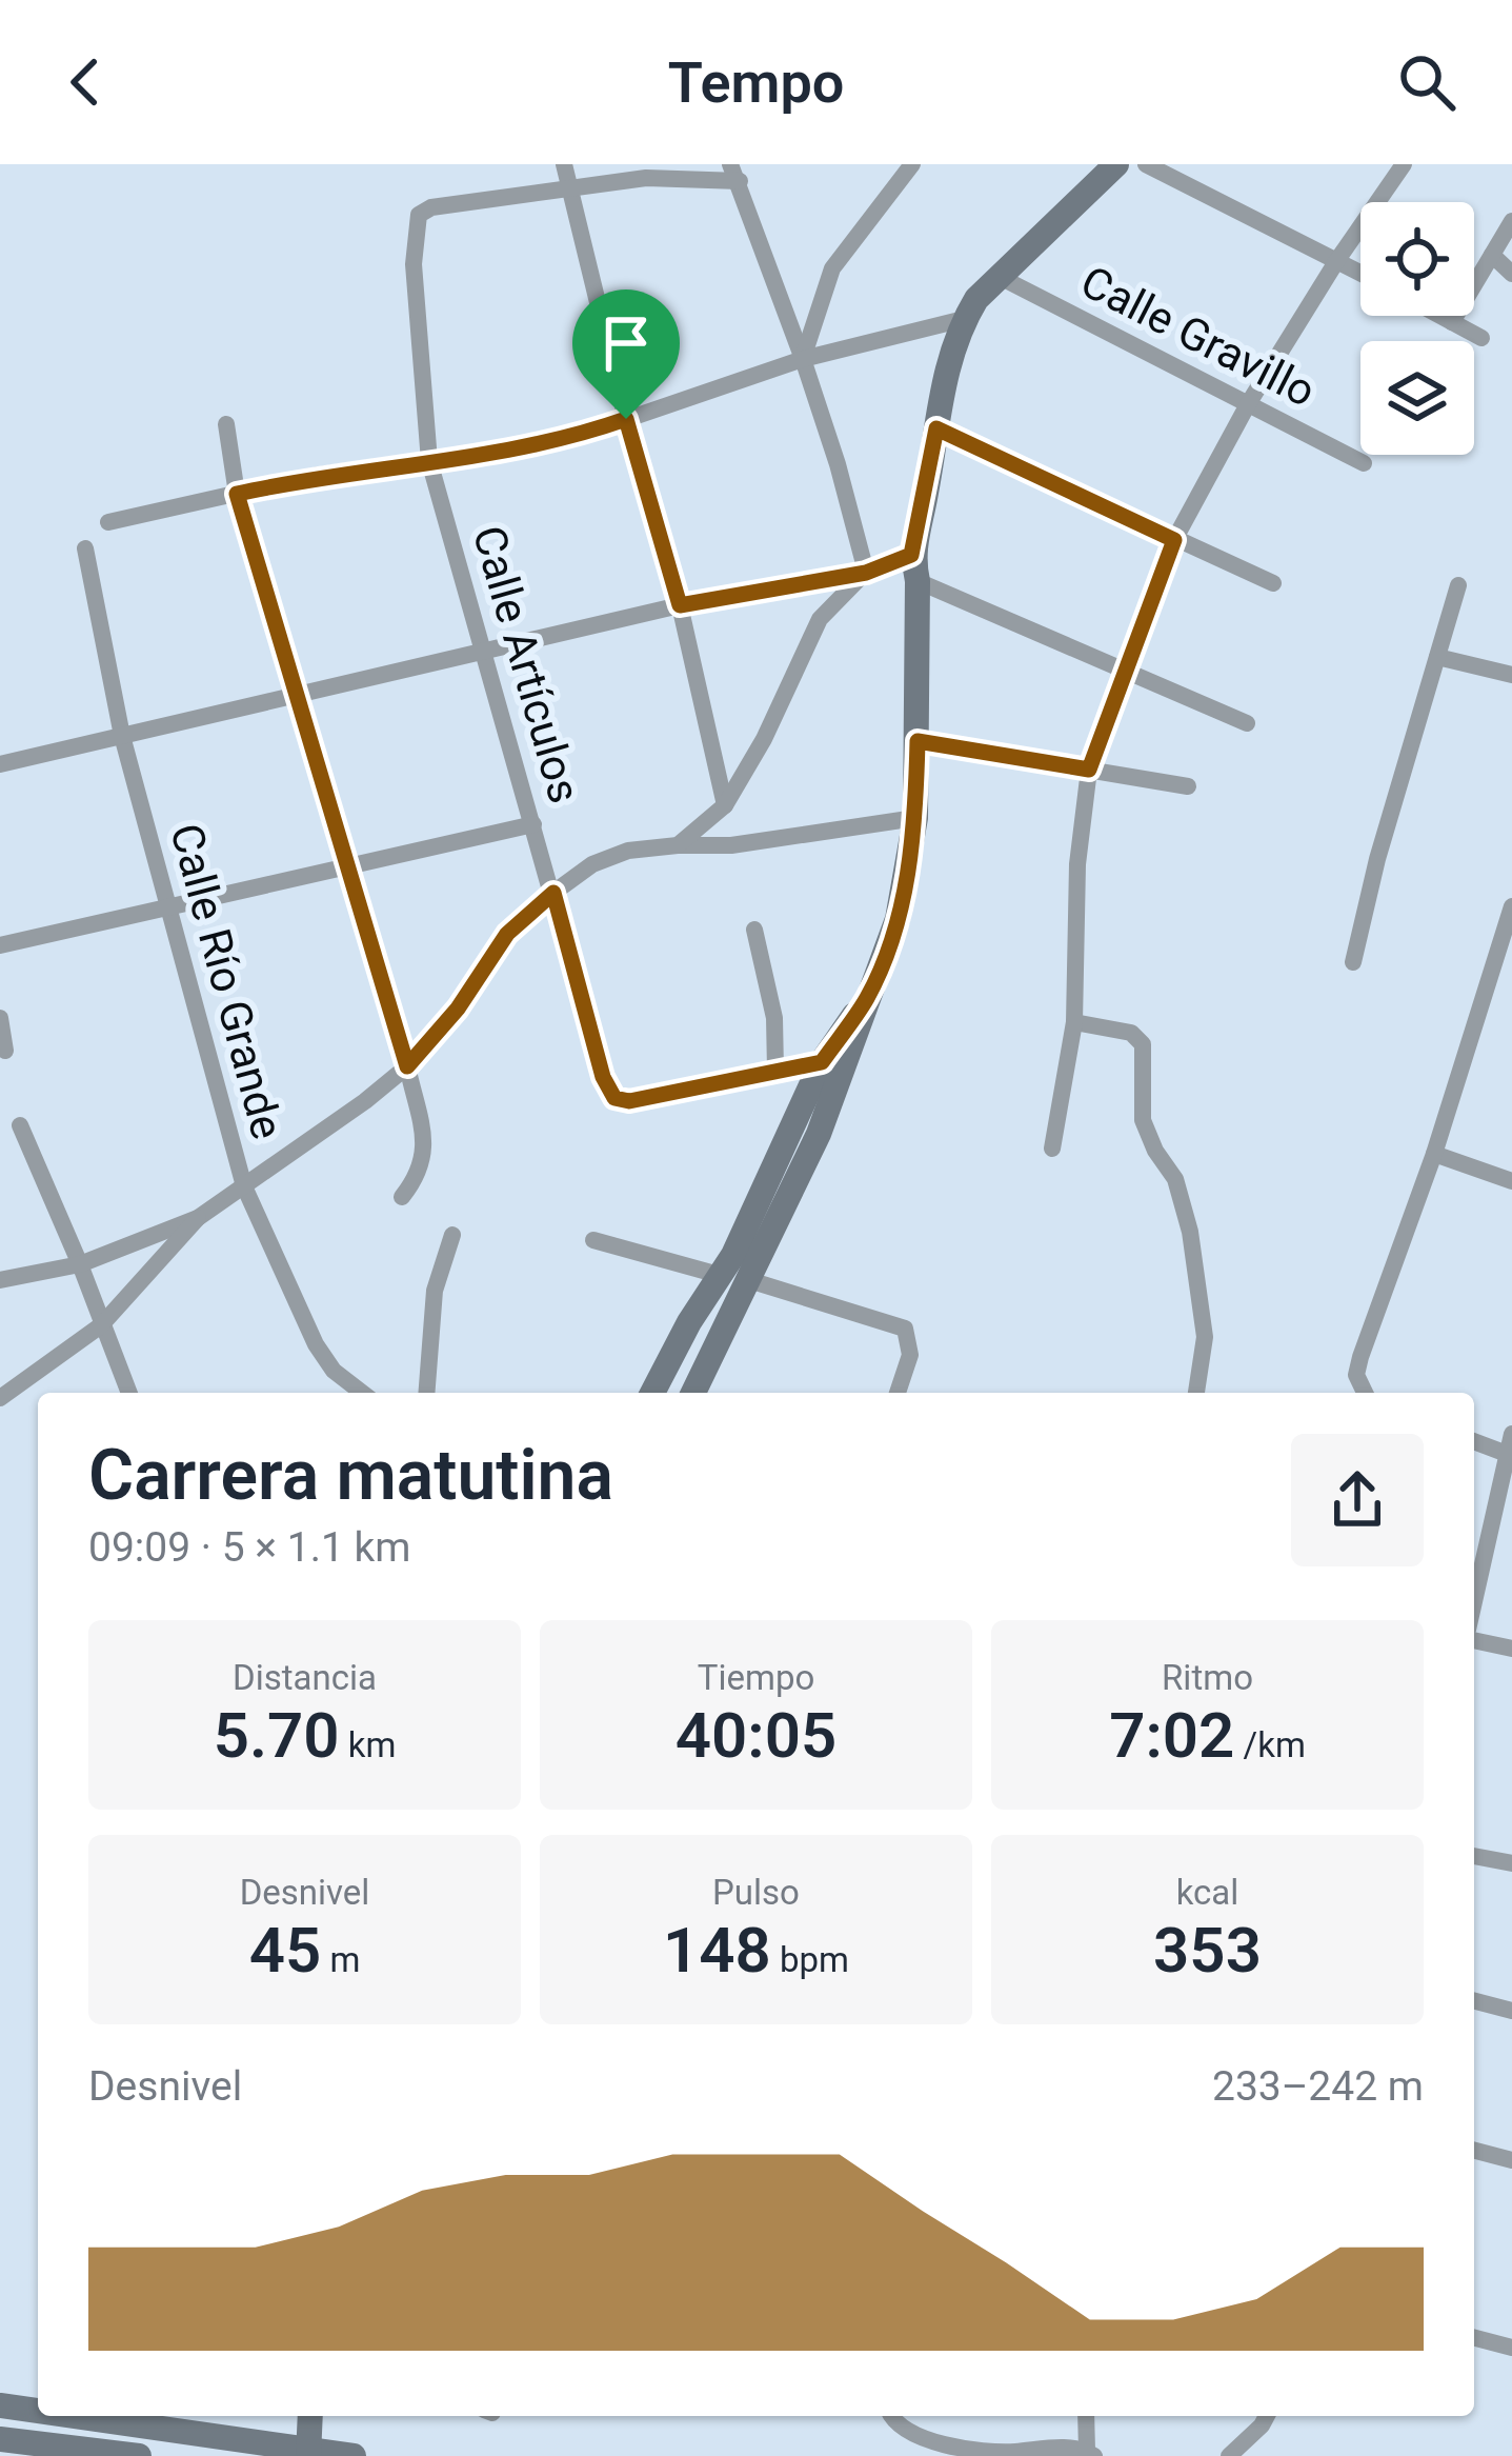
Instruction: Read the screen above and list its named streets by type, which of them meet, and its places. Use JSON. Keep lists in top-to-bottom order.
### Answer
{
  "streets": {
    "street": ["Calle Gravillo", "Calle Artículos", "Calle Río Grande"]
  },
  "page": {
    "header": "Tempo",
    "heading": ["Carrera matutina", "09:09 · 5 × 1.1 km"],
    "stats": [
      ["Distancia", "5.70 km"],
      ["Tiempo", "40:05"],
      ["Ritmo", "7:02 /km"],
      ["Desnivel", "45 m"],
      ["Pulso", "148 bpm"],
      ["kcal", "353"]
    ],
    "chart": ["Desnivel", "233–242 m"]
  }
}
